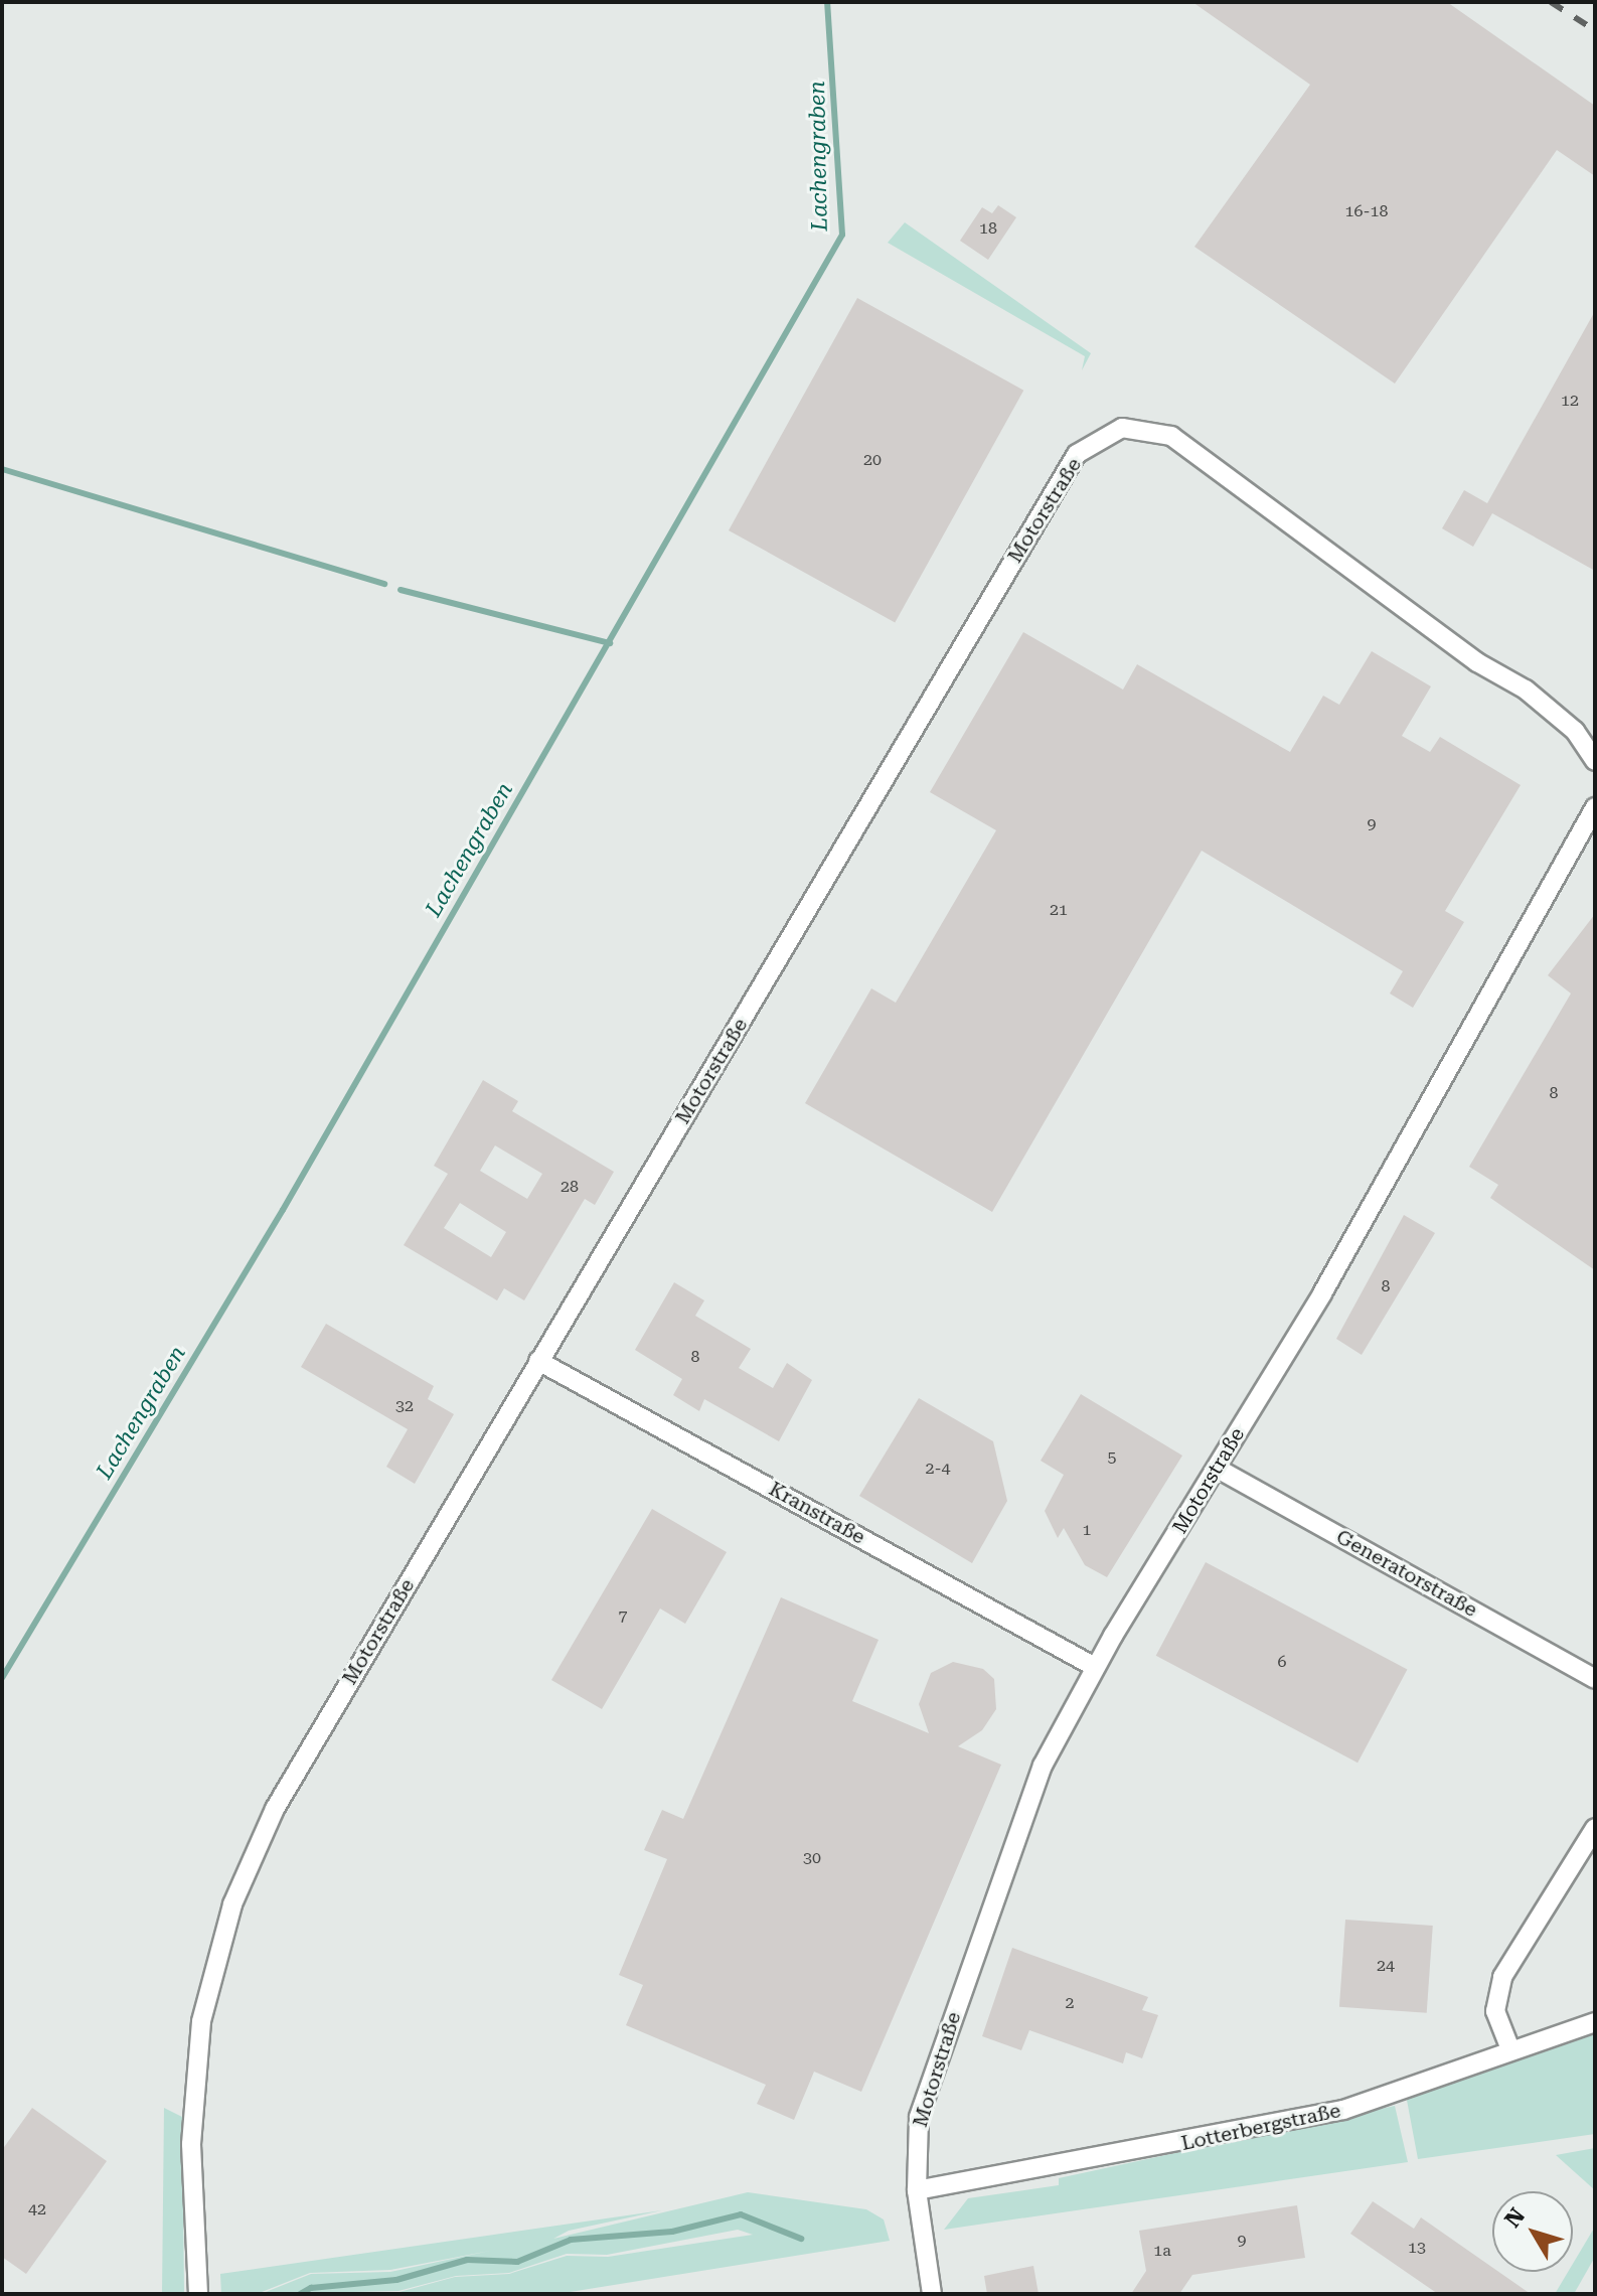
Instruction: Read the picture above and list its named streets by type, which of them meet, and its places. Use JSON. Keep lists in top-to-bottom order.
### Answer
{
  "streets": {
    "street": [
      "Motorstraße",
      "Kranstraße",
      "Generatorstraße",
      "Lotterbergstraße"
    ]
  },
  "crossings": [
    ["Motorstraße", "Kranstraße"],
    ["Motorstraße", "Generatorstraße"],
    ["Motorstraße", "Lotterbergstraße"]
  ],
  "water": ["Lachengraben"],
  "house_numbers": [
    "16-18",
    "18",
    "12",
    "20",
    "9",
    "21",
    "8",
    "28",
    "8",
    "8",
    "32",
    "5",
    "2-4",
    "1",
    "7",
    "6",
    "30",
    "24",
    "2",
    "42",
    "9",
    "13",
    "1a"
  ],
  "north": "top left"
}
